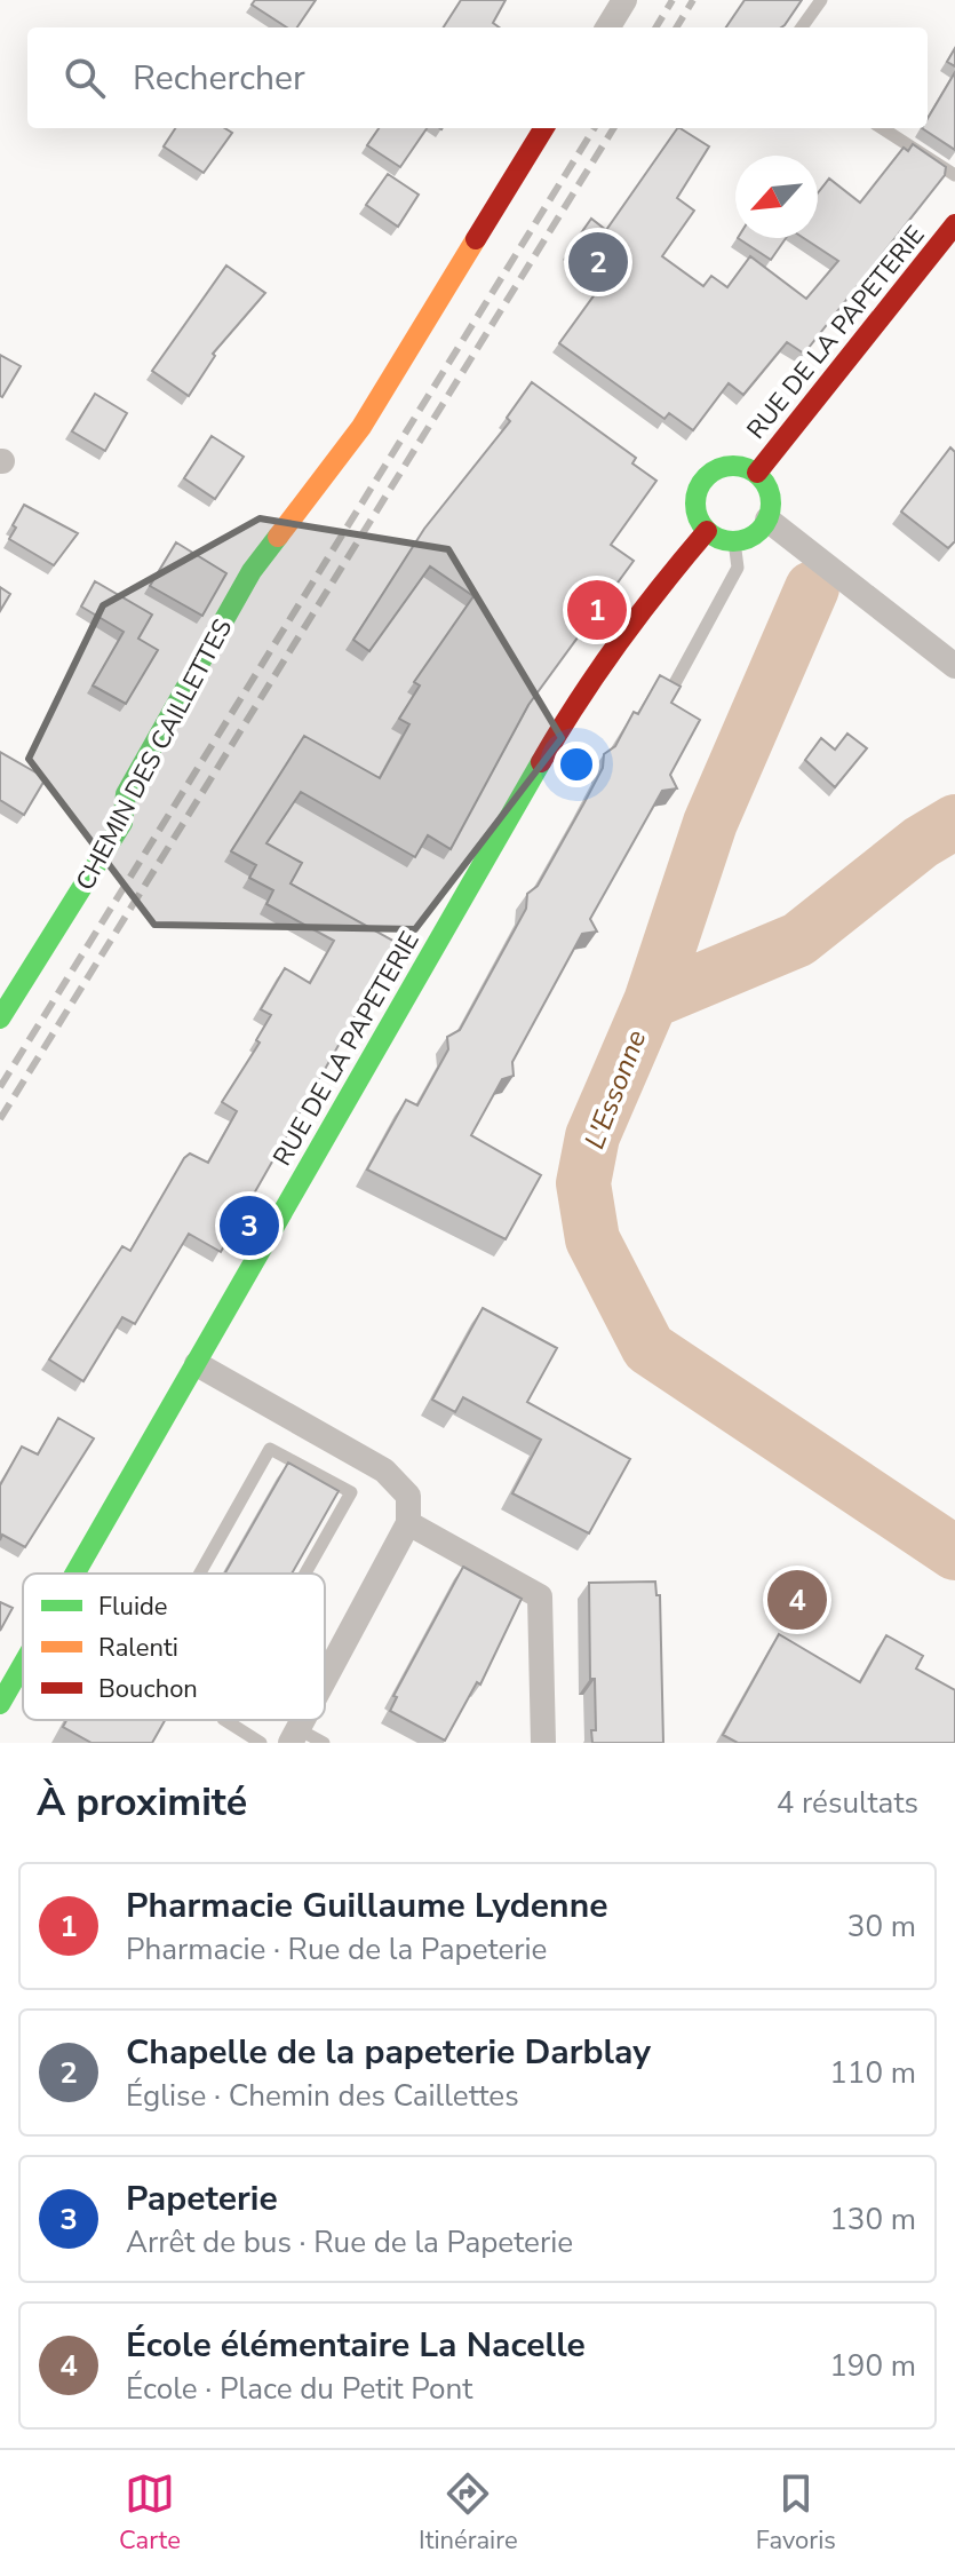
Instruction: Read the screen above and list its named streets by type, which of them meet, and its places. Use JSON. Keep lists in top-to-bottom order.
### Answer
{
  "streets": {
    "street": ["RUE DE LA PAPETERIE", "CHEMIN DES CAILLETTES"]
  },
  "water": ["L'Essonne"],
  "legend": ["Fluide", "Ralenti", "Bouchon"],
  "north": "bottom left",
  "page": {
    "search": "Rechercher",
    "pins": [
      "2",
      "1",
      "3",
      "4"
    ],
    "heading": ["À proximité", "4 résultats"],
    "list": [
      {
        "mark": "1",
        "name": "Pharmacie Guillaume Lydenne",
        "note": "Pharmacie · Rue de la Papeterie",
        "value": "30 m"
      },
      {
        "mark": "2",
        "name": "Chapelle de la papeterie Darblay",
        "note": "Église · Chemin des Caillettes",
        "value": "110 m"
      },
      {
        "mark": "3",
        "name": "Papeterie",
        "note": "Arrêt de bus · Rue de la Papeterie",
        "value": "130 m"
      },
      {
        "mark": "4",
        "name": "École élémentaire La Nacelle",
        "note": "École · Place du Petit Pont",
        "value": "190 m"
      }
    ],
    "nav": ["Carte", "Itinéraire", "Favoris"]
  }
}
